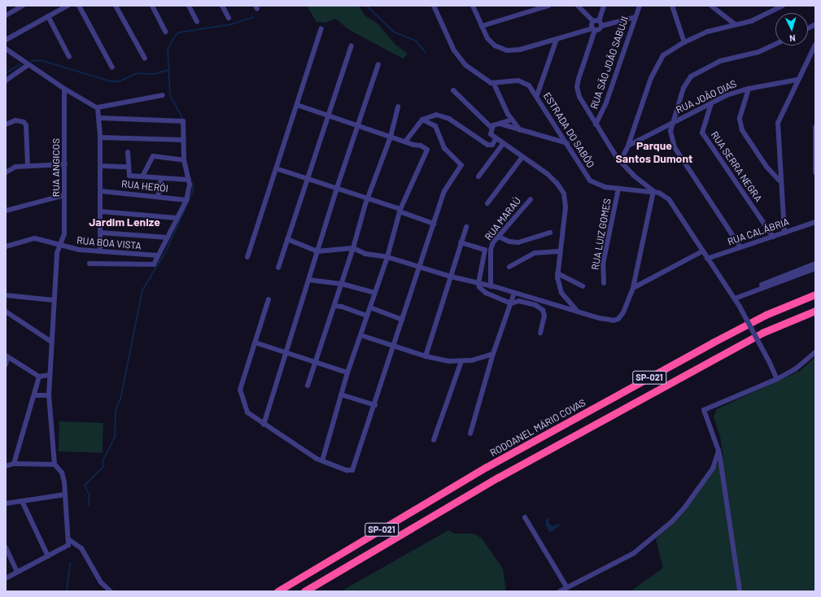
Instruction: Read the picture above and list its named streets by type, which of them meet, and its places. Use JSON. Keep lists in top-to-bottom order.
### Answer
{
  "streets": {
    "highway": ["SP-021", "RODOANEL MÁRIO COVAS"],
    "street": [
      "RUA SÃO JOÃO SABUJI",
      "RUA JOÃO DIAS",
      "ESTRADA DO SABÔO",
      "RUA SERRA NEGRA",
      "RUA ANGICOS",
      "RUA HERÓI",
      "RUA MARAÚ",
      "RUA CALÁBRIA",
      "RUA LUIZ GOMES",
      "RUA BOA VISTA"
    ]
  },
  "crossings": [
    ["RUA JOÃO DIAS", "RUA SERRA NEGRA"],
    ["ESTRADA DO SABÔO", "RUA CALÁBRIA"],
    ["ESTRADA DO SABÔO", "RUA LUIZ GOMES"],
    ["RUA SERRA NEGRA", "RUA CALÁBRIA"],
    ["RUA ANGICOS", "RUA BOA VISTA"]
  ],
  "districts": ["Parque Santos Dumont", "Jardim Lenize"],
  "north": "bottom"
}
